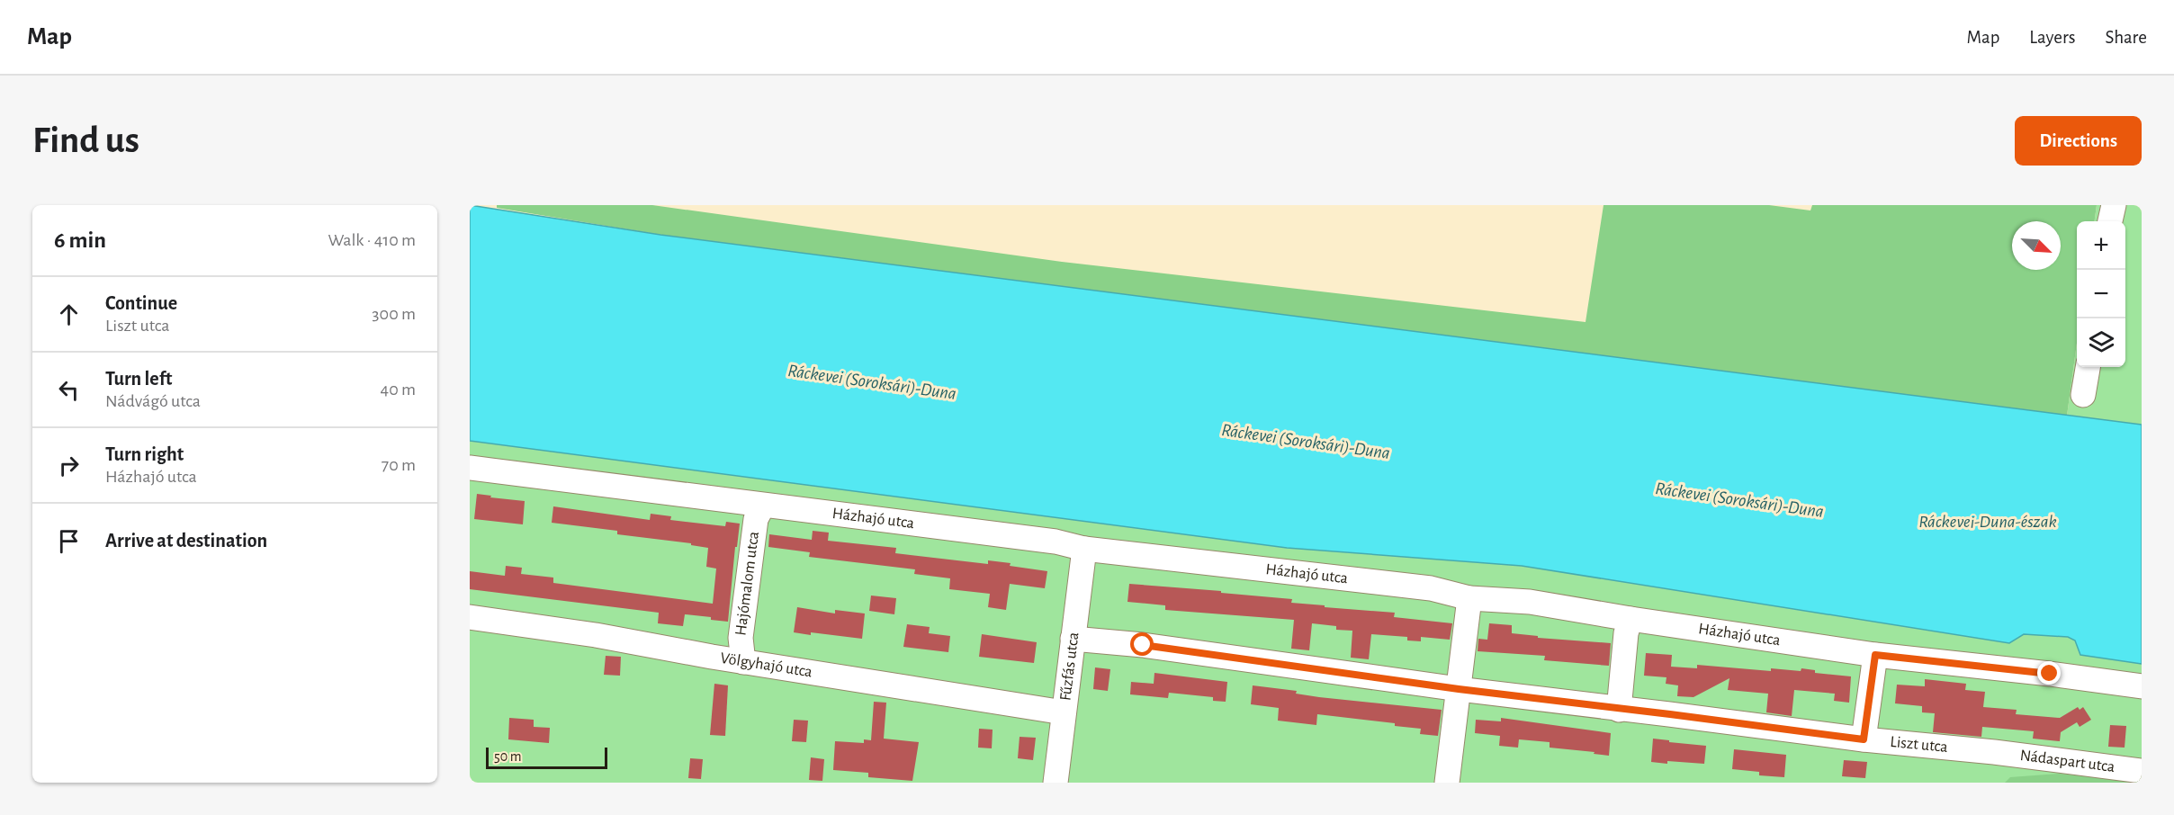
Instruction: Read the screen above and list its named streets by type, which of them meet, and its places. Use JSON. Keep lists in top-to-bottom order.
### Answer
{
  "streets": {
    "street": [
      "Házhajó utca",
      "Hajómalom utca",
      "Völgyhajó utca",
      "Fűzfás utca",
      "Liszt utca",
      "Nádaspart utca"
    ]
  },
  "crossings": [
    ["Házhajó utca", "Hajómalom utca"],
    ["Házhajó utca", "Fűzfás utca"],
    ["Hajómalom utca", "Völgyhajó utca"],
    ["Völgyhajó utca", "Fűzfás utca"],
    ["Fűzfás utca", "Liszt utca"],
    ["Liszt utca", "Nádaspart utca"]
  ],
  "water": ["Ráckevei (Soroksári)-Duna", "Ráckevei-Duna-észak"],
  "scale_bar": "50 m",
  "north": "bottom right",
  "page": {
    "header": "Map",
    "nav": ["Map", "Layers", "Share"],
    "buttons": "Directions",
    "title": "Find us",
    "heading": ["6 min", "Walk · 410 m"],
    "map_buttons": ["+", "−"],
    "list": [
      ["Continue", "Liszt utca", "300 m"],
      ["Turn left", "Nádvágó utca", "40 m"],
      ["Turn right", "Házhajó utca", "70 m"],
      "Arrive at destination"
    ],
    "scale": "50 m"
  }
}
